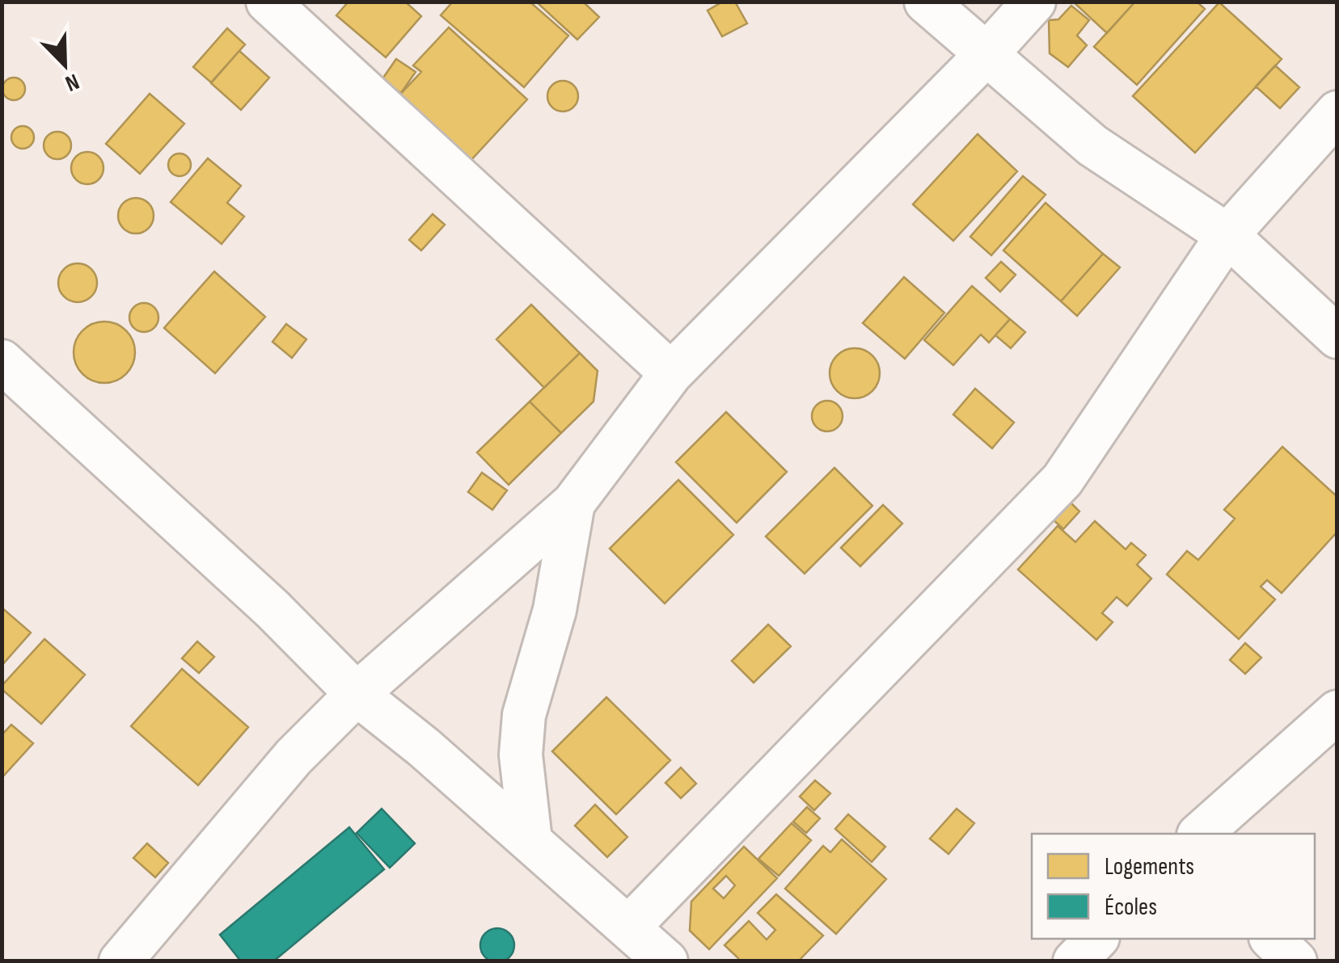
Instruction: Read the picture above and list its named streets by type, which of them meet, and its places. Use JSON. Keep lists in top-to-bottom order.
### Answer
{
  "legend": ["Logements", "Écoles"],
  "north": "bottom right"
}
